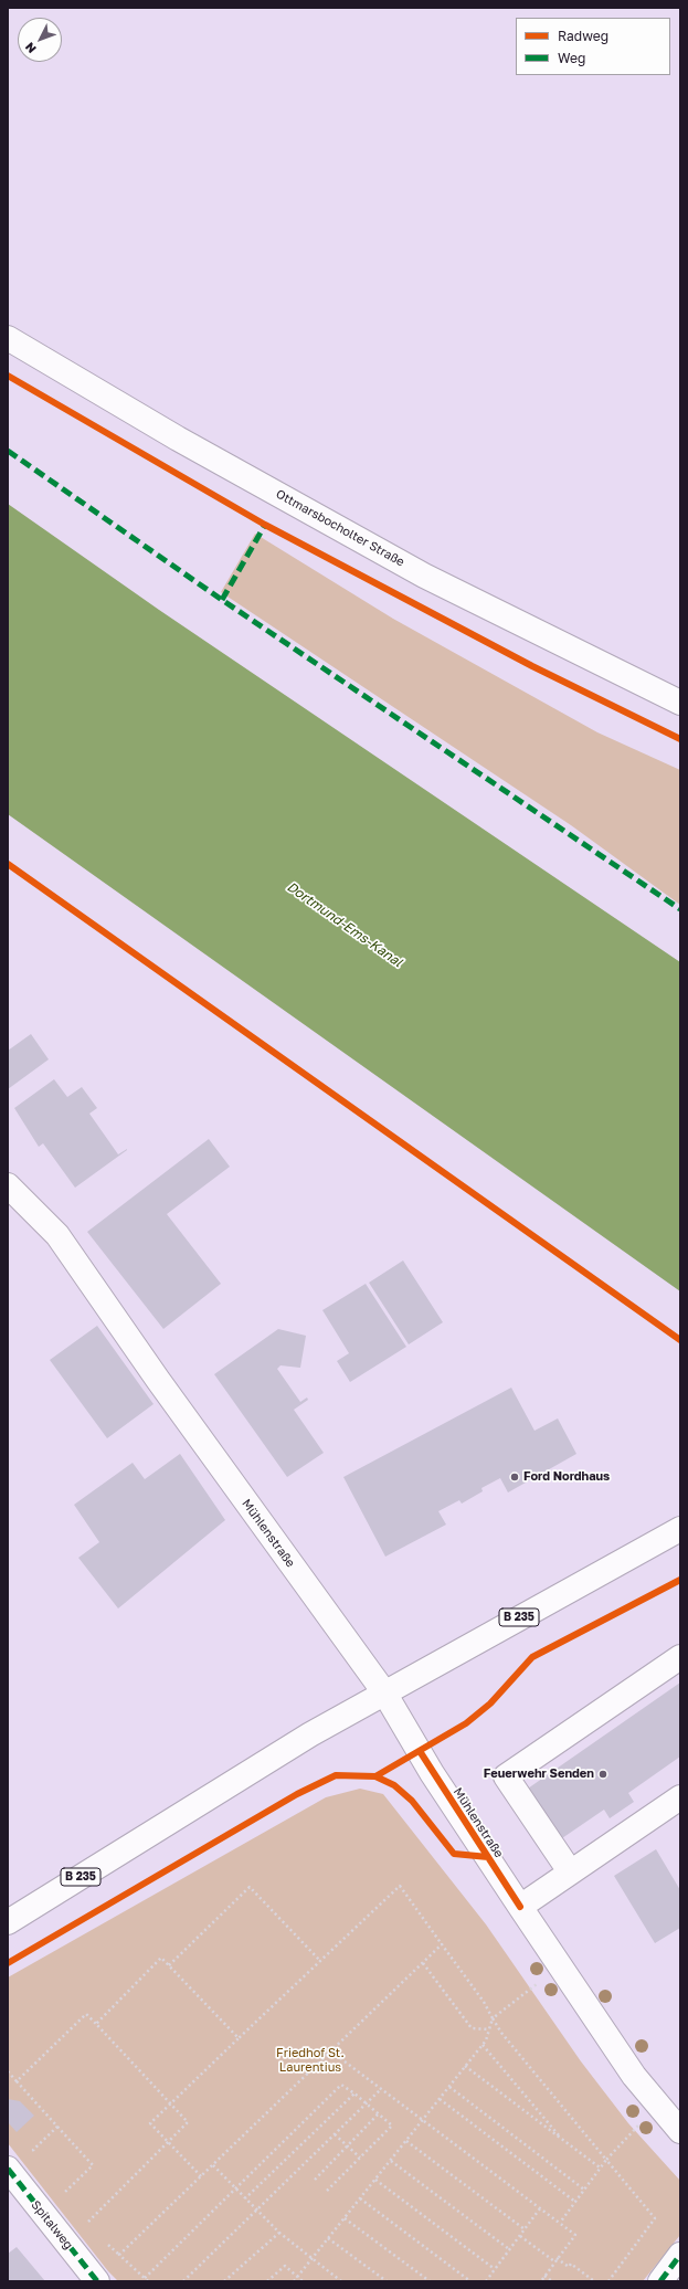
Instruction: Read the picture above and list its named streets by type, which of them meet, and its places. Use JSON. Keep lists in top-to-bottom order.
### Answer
{
  "streets": {
    "main road": [
      "Ottmarsbocholter Straße",
      "Mühlenstraße",
      "B 235",
      "Spitalweg"
    ]
  },
  "crossings": [
    ["Mühlenstraße", "B 235"]
  ],
  "water": ["Dortmund-Ems-Kanal"],
  "parks": ["Friedhof St. Laurentius"],
  "places": ["Ford Nordhaus", "Feuerwehr Senden"],
  "legend": ["Radweg", "Weg"],
  "north": "bottom left"
}
